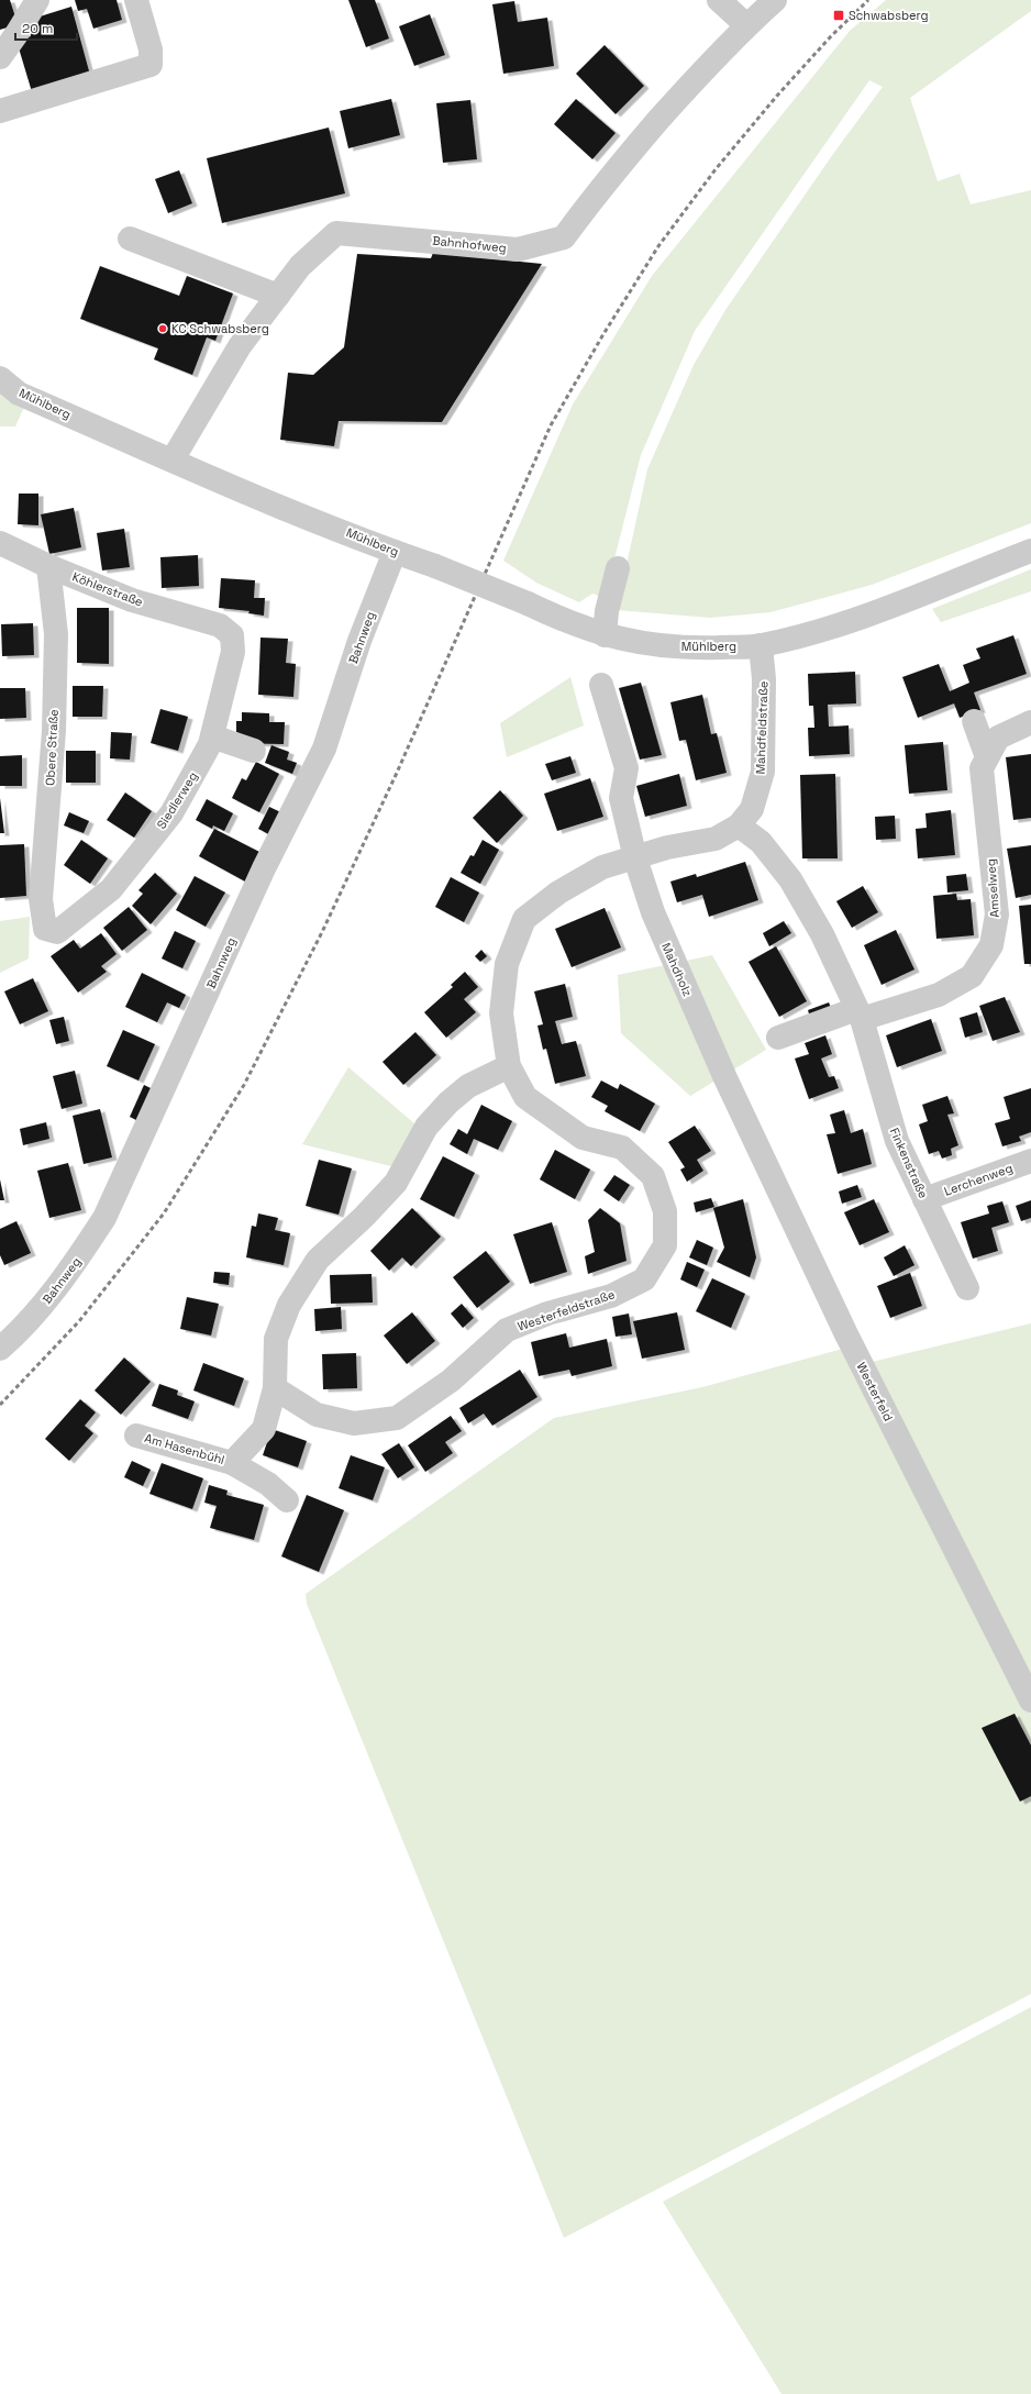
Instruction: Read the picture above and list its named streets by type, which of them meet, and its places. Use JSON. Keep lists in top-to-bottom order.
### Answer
{
  "streets": {
    "street": [
      "Bahnhofweg",
      "Mühlberg",
      "Köhlerstraße",
      "Bahnweg",
      "Mahdfeldstraße",
      "Obere Straße",
      "Siedlerweg",
      "Amselweg",
      "Mahdholz",
      "Finkenstraße",
      "Lerchenweg",
      "Westerfeldstraße",
      "Westerfeld",
      "Am Hasenbühl"
    ]
  },
  "crossings": [
    ["Bahnhofweg", "Mühlberg"],
    ["Mühlberg", "Bahnweg"],
    ["Mühlberg", "Mahdfeldstraße"],
    ["Köhlerstraße", "Obere Straße"],
    ["Köhlerstraße", "Siedlerweg"],
    ["Mahdfeldstraße", "Mahdholz"],
    ["Mahdfeldstraße", "Finkenstraße"],
    ["Mahdfeldstraße", "Westerfeldstraße"],
    ["Obere Straße", "Siedlerweg"],
    ["Amselweg", "Finkenstraße"],
    ["Mahdholz", "Westerfeld"],
    ["Finkenstraße", "Lerchenweg"],
    ["Westerfeldstraße", "Am Hasenbühl"]
  ],
  "places": {
    "transit": ["Schwabsberg"],
    "other": ["KC Schwabsberg"]
  },
  "scale_bar": "20 m"
}
